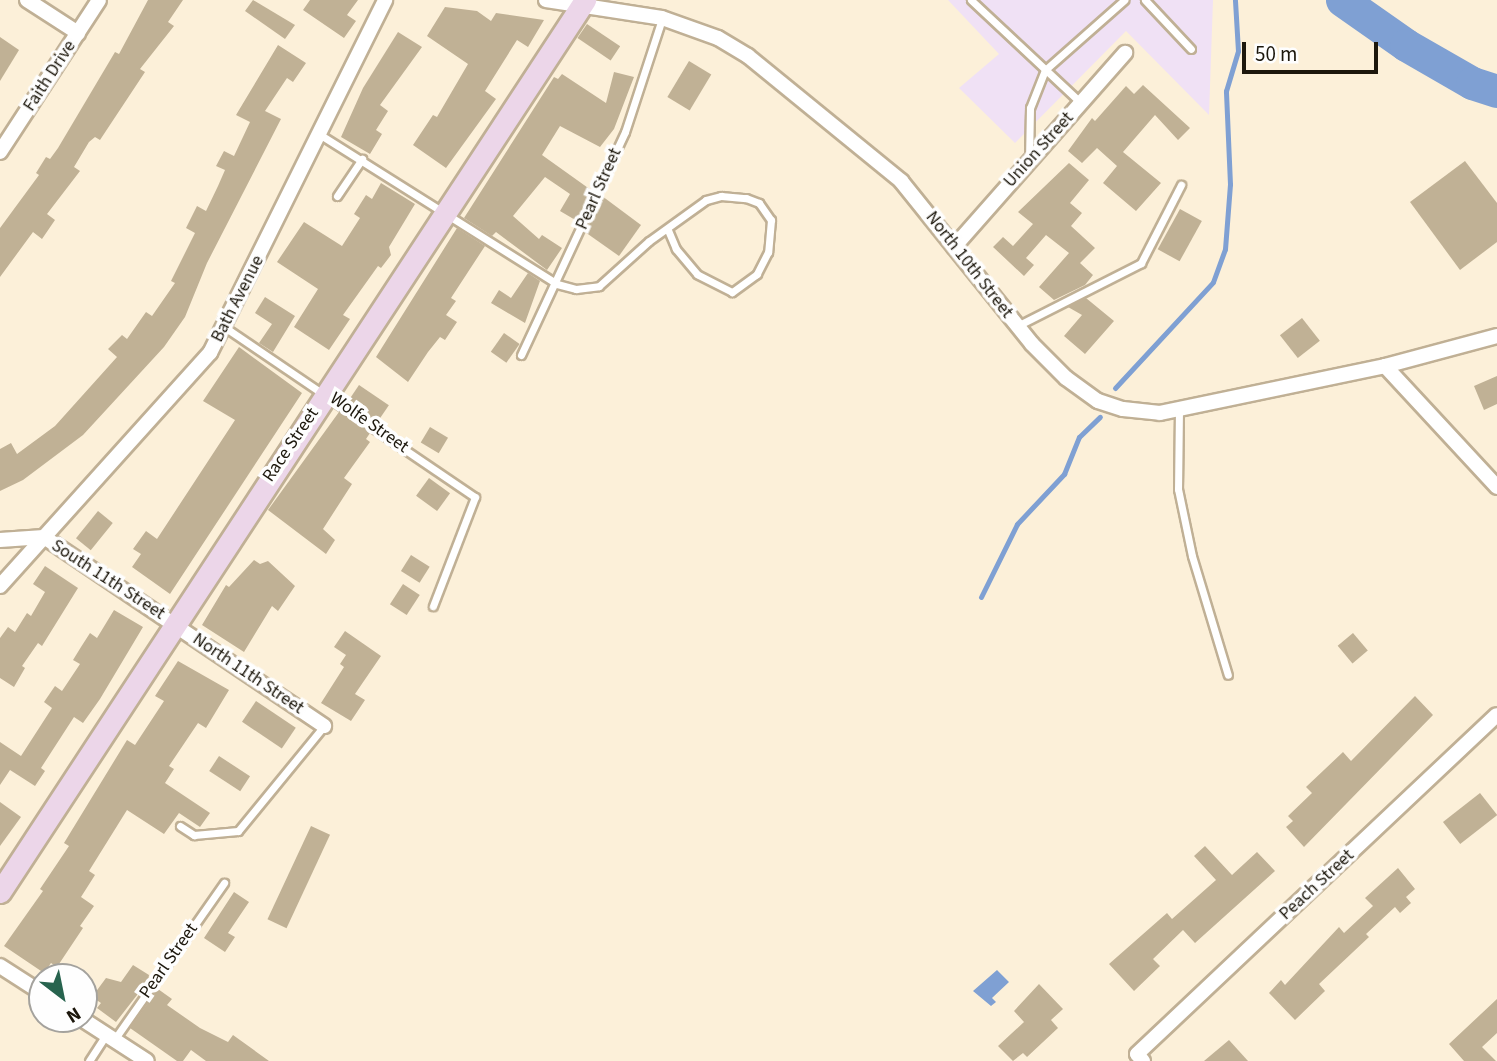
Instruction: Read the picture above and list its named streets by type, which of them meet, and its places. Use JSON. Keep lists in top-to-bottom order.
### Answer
{
  "streets": {
    "main road": ["Race Street"],
    "street": [
      "Faith Drive",
      "Union Street",
      "North 10th Street",
      "Bath Avenue",
      "South 11th Street",
      "North 11th Street",
      "Peach Street"
    ],
    "lane": ["Pearl Street", "Wolfe Street"]
  },
  "crossings": [
    ["Union Street", "North 10th Street"],
    ["Pearl Street", "North 10th Street"],
    ["North 10th Street", "Race Street"],
    ["Bath Avenue", "Wolfe Street"],
    ["Bath Avenue", "South 11th Street"],
    ["Wolfe Street", "Race Street"],
    ["Race Street", "South 11th Street"],
    ["Race Street", "North 11th Street"],
    ["South 11th Street", "North 11th Street"]
  ],
  "scale_bar": "50 m",
  "north": "bottom right"
}
